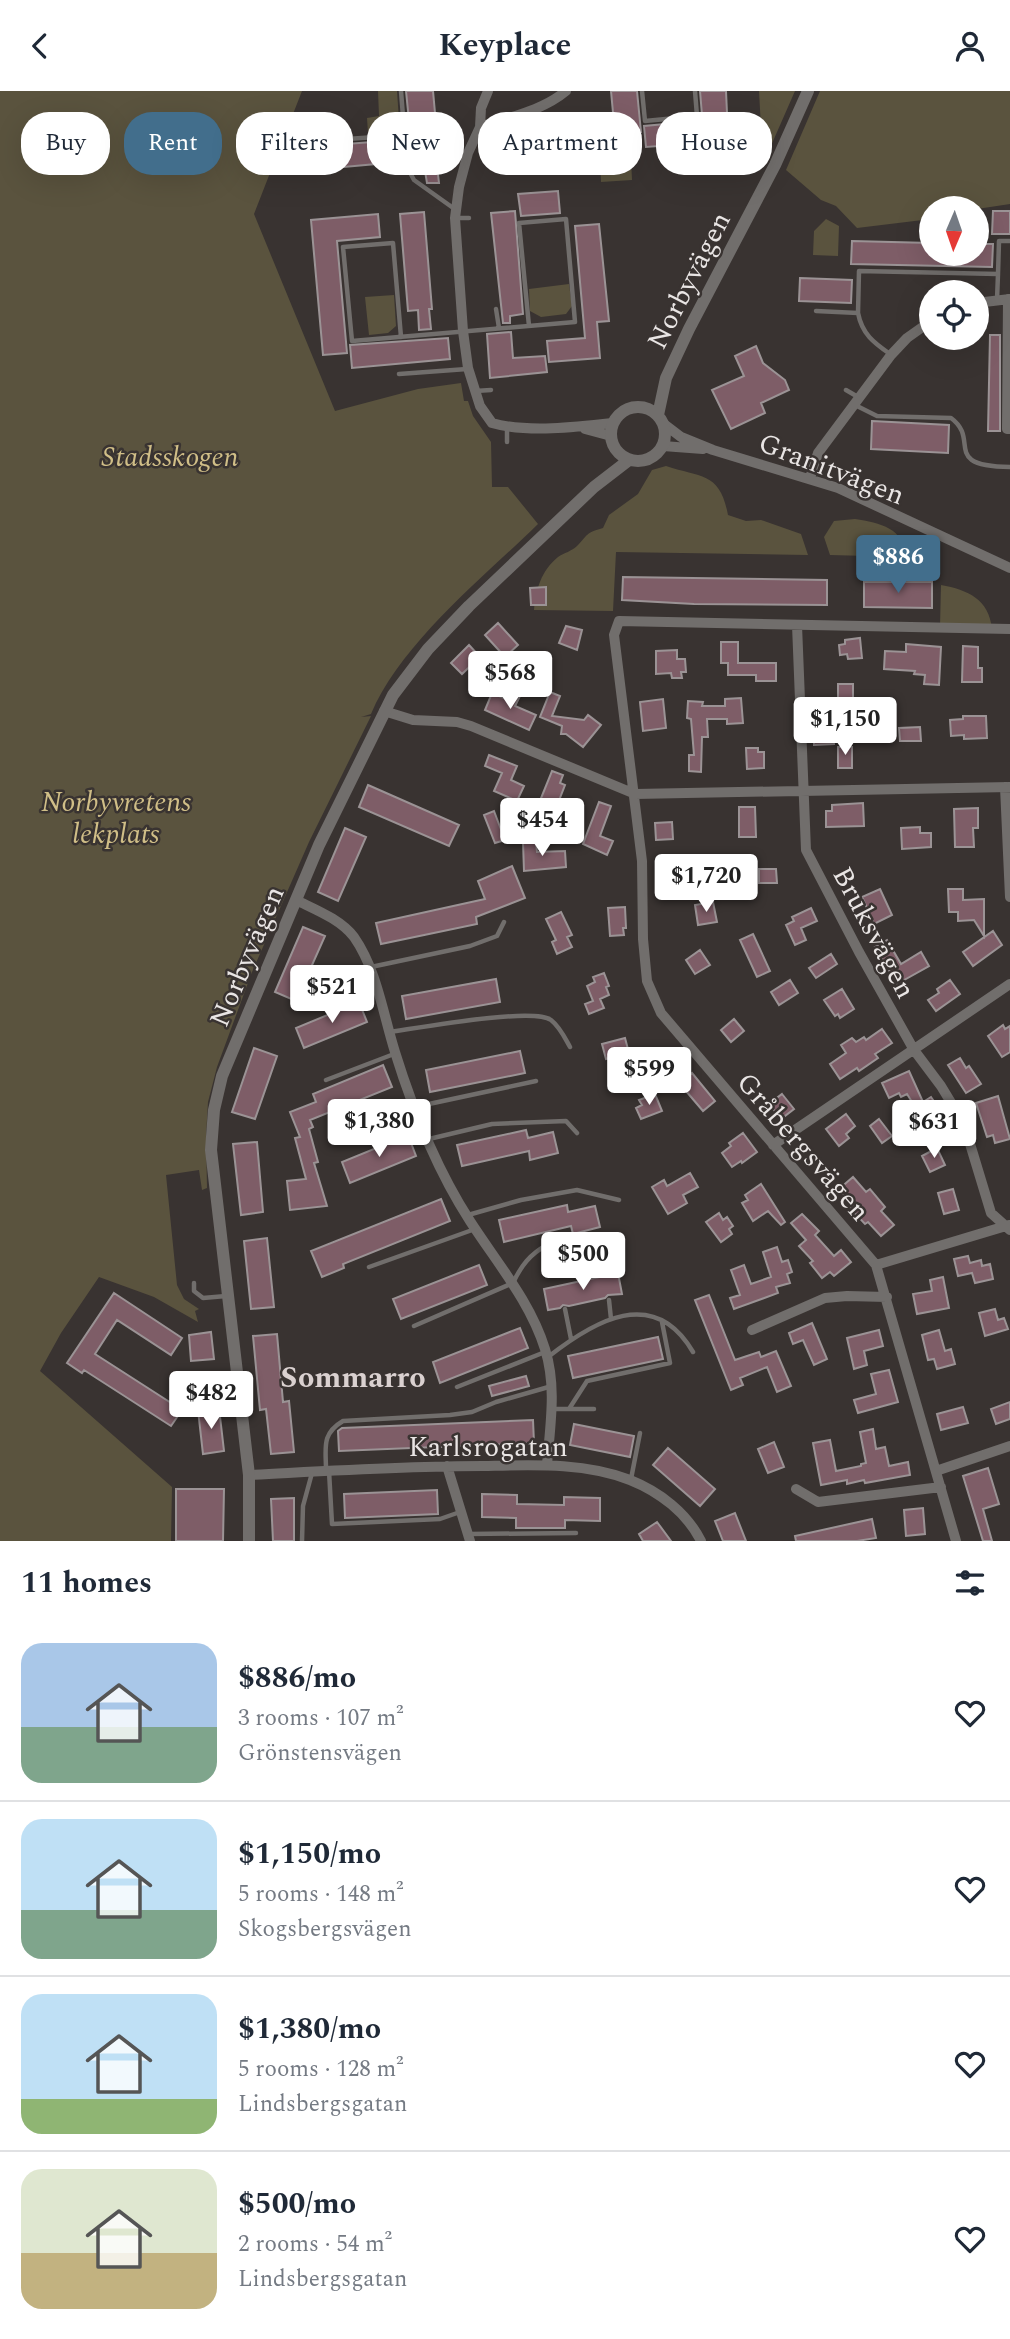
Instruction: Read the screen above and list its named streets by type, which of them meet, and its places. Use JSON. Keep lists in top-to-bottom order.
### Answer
{
  "streets": {
    "street": [
      "Norbyvägen",
      "Granitvägen",
      "Bruksvägen",
      "Gråbergsvägen",
      "Karlsrogatan"
    ]
  },
  "crossings": [
    ["Norbyvägen", "Granitvägen"],
    ["Norbyvägen", "Karlsrogatan"],
    ["Bruksvägen", "Gråbergsvägen"]
  ],
  "districts": ["Sommarro"],
  "parks": ["Stadsskogen", "Norbyvretens lekplats"],
  "north": "bottom",
  "page": {
    "header": "Keyplace",
    "chip": [
      "Buy",
      "Rent",
      "Filters",
      "New",
      "Apartment",
      "House"
    ],
    "price": [
      "$886",
      "$568",
      "$1,150",
      "$454",
      "$1,720",
      "$521",
      "$599",
      "$1,380",
      "$631",
      "$500",
      "$482"
    ],
    "heading": "11 homes",
    "list": [
      {
        "name": "$886/mo",
        "note": "3 rooms · 107 m² · Grönstensvägen"
      },
      {
        "name": "$1,150/mo",
        "note": "5 rooms · 148 m² · Skogsbergsvägen"
      },
      {
        "name": "$1,380/mo",
        "note": "5 rooms · 128 m² · Lindsbergsgatan"
      },
      {
        "name": "$500/mo",
        "note": "2 rooms · 54 m² · Lindsbergsgatan"
      }
    ]
  }
}
